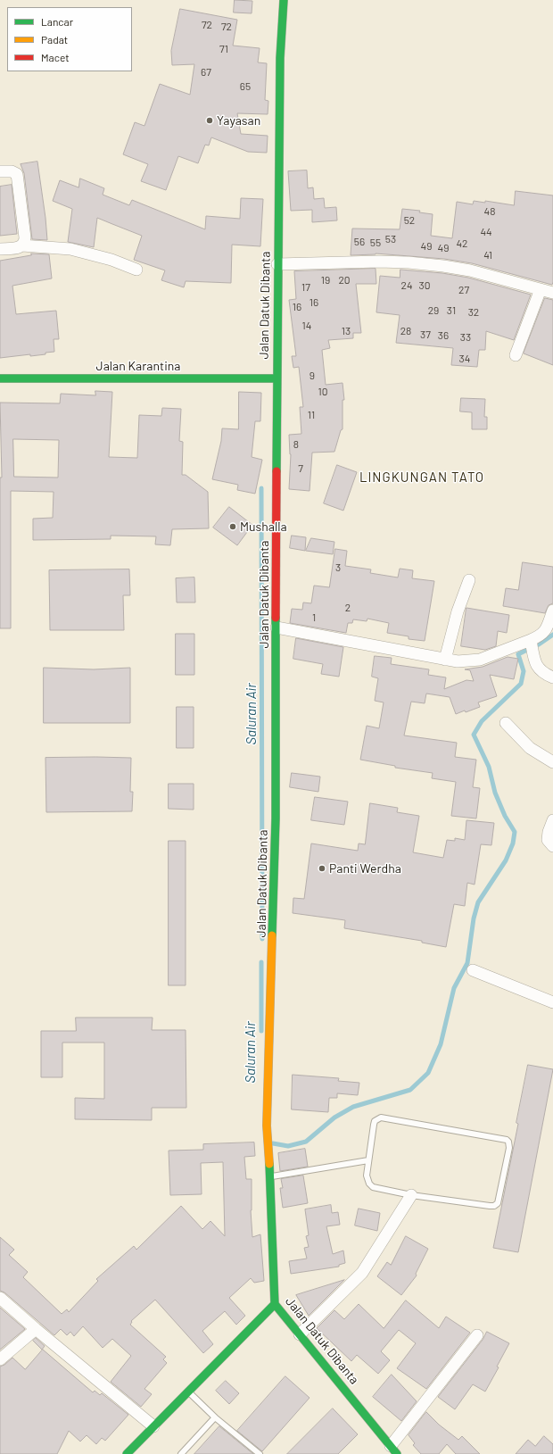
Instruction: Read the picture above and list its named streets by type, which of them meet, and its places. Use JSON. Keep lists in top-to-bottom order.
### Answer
{
  "streets": {
    "main road": ["Jalan Datuk Dibanta", "Jalan Karantina"]
  },
  "crossings": [
    ["Jalan Datuk Dibanta", "Jalan Karantina"]
  ],
  "districts": ["LINGKUNGAN TATO"],
  "water": ["Saluran Air"],
  "places": ["Yayasan", "Mushalla", "Panti Werdha"],
  "house_numbers": [
    "72",
    "72",
    "71",
    "67",
    "65",
    "48",
    "52",
    "44",
    "53",
    "56",
    "55",
    "42",
    "49",
    "49",
    "41",
    "19",
    "20",
    "24",
    "30",
    "17",
    "27",
    "16",
    "16",
    "29",
    "31",
    "32",
    "14",
    "13",
    "28",
    "37",
    "36",
    "33",
    "34",
    "9",
    "10",
    "11",
    "8",
    "7",
    "3",
    "2",
    "1"
  ],
  "legend": ["Lancar", "Padat", "Macet"]
}
